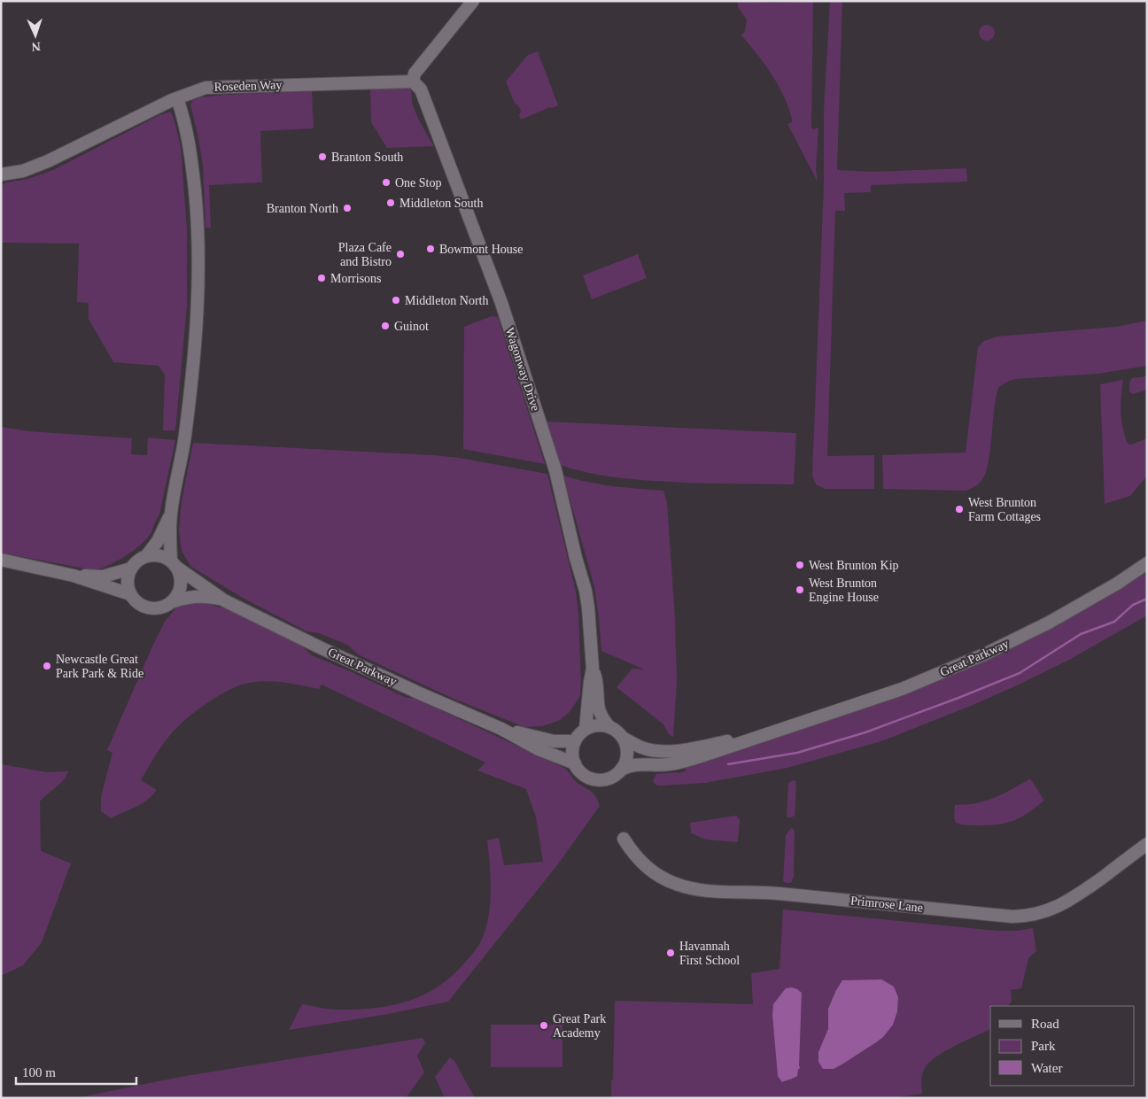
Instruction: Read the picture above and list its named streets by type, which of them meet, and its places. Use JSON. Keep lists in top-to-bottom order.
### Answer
{
  "streets": {
    "street": [
      "Roseden Way",
      "Wagonway Drive",
      "Great Parkway",
      "Primrose Lane"
    ]
  },
  "crossings": [
    ["Roseden Way", "Wagonway Drive"],
    ["Wagonway Drive", "Great Parkway"]
  ],
  "places": [
    "Branton South",
    "One Stop",
    "Middleton South",
    "Branton North",
    "Bowmont House",
    "Plaza Cafe and Bistro",
    "Morrisons",
    "Middleton North",
    "Guinot",
    "West Brunton Farm Cottages",
    "West Brunton Kip",
    "West Brunton Engine House",
    "Newcastle Great Park Park & Ride",
    "Havannah First School",
    "Great Park Academy"
  ],
  "legend": ["Road", "Park", "Water"],
  "scale_bar": "100 m",
  "north": "bottom"
}
